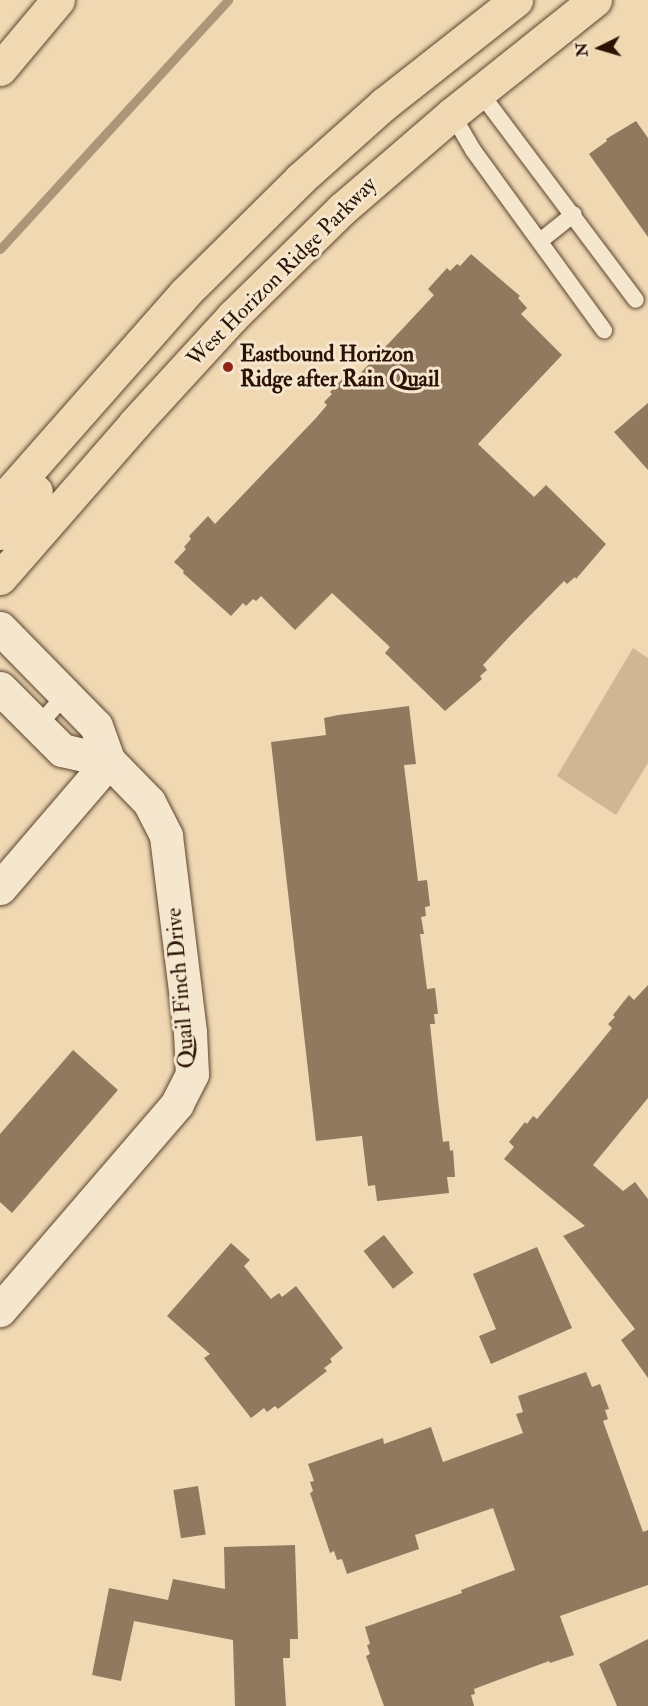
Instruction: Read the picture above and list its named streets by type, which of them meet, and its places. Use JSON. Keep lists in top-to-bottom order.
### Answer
{
  "streets": {
    "main road": ["West Horizon Ridge Parkway"],
    "street": ["Quail Finch Drive"]
  },
  "places": ["Eastbound Horizon Ridge after Rain Quail"],
  "north": "left"
}
